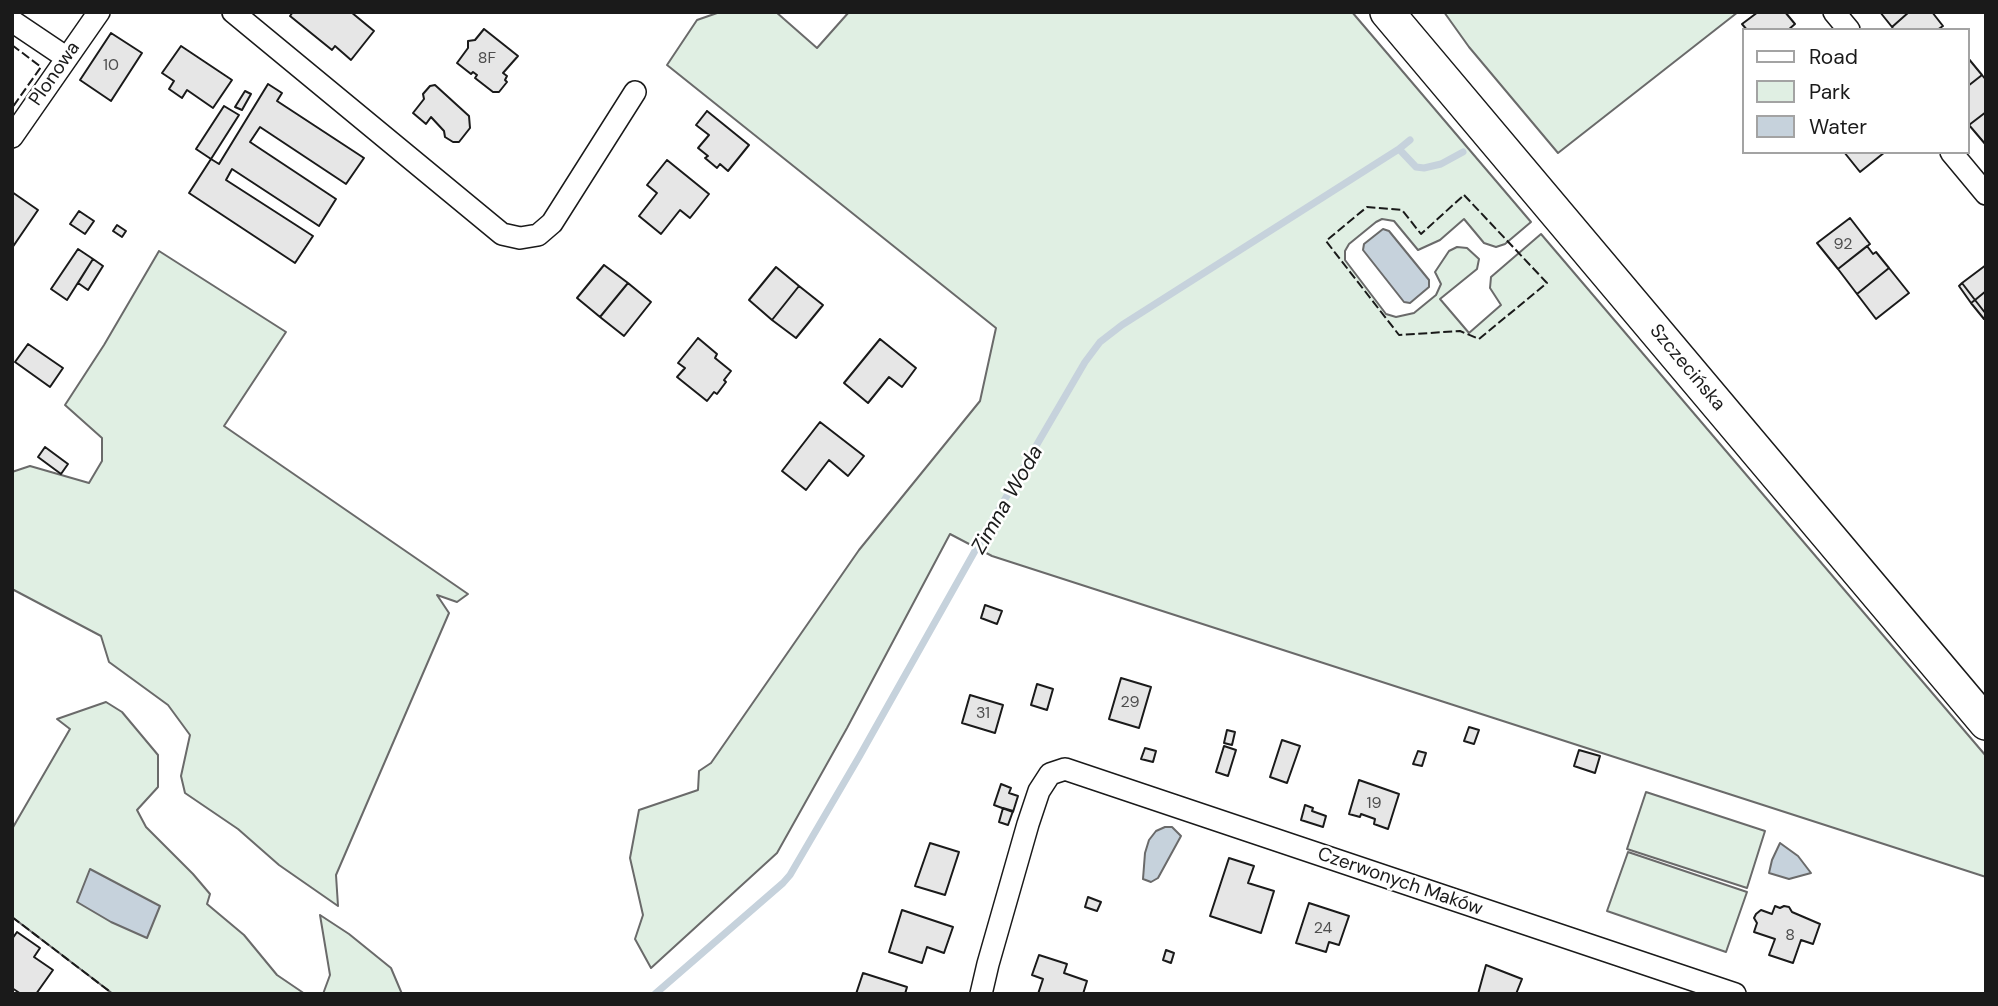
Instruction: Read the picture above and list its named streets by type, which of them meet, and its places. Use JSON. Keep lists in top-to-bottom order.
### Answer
{
  "streets": {
    "main road": ["Szczecińska"],
    "street": ["Plonowa", "Czerwonych Maków"]
  },
  "water": ["Zimna Woda"],
  "house_numbers": [
    "8F",
    "10",
    "92",
    "29",
    "31",
    "19",
    "24",
    "8"
  ],
  "legend": ["Road", "Park", "Water"]
}
